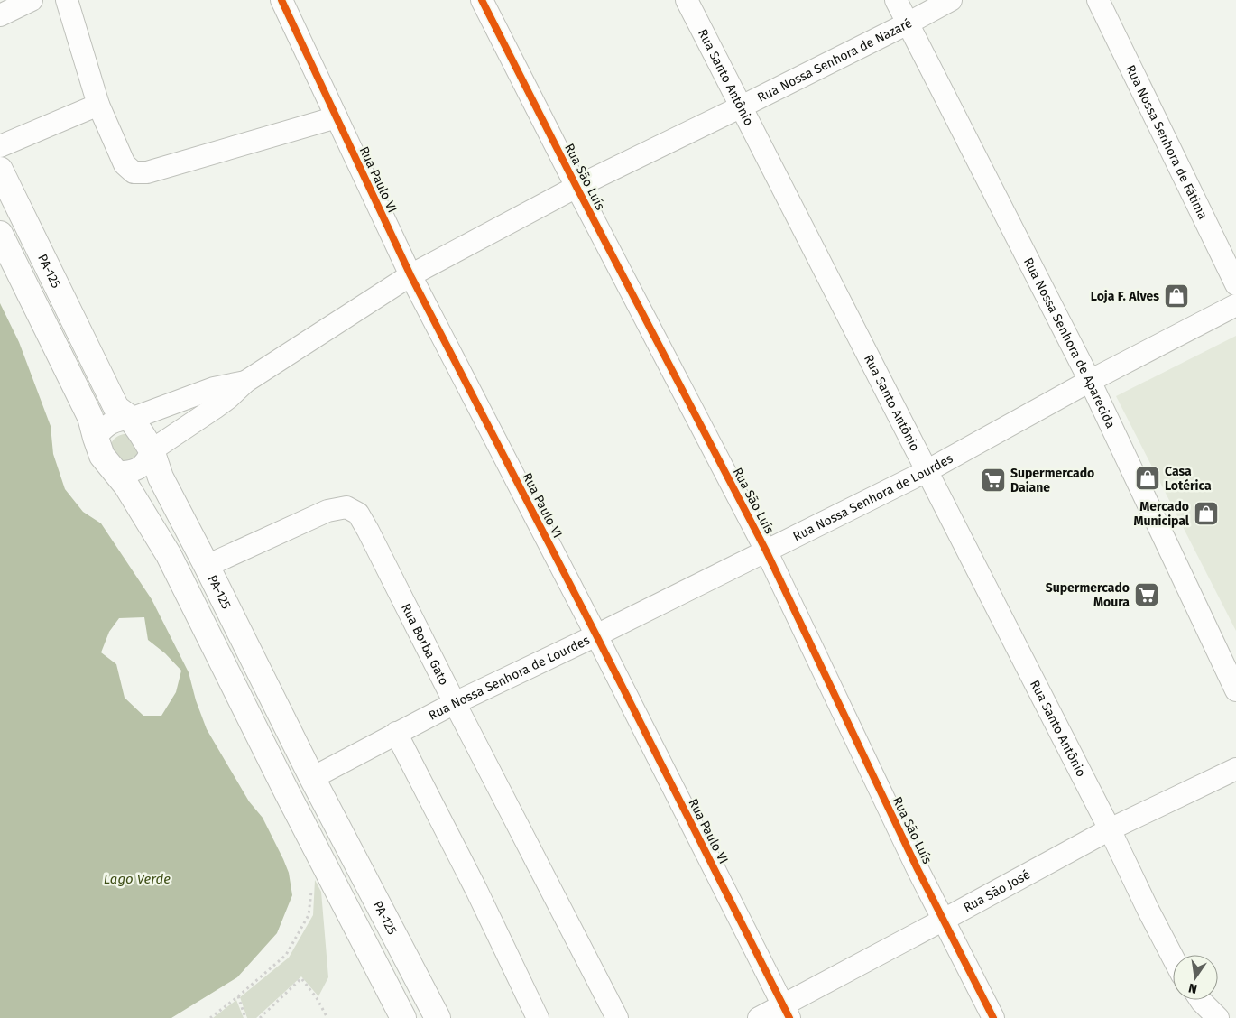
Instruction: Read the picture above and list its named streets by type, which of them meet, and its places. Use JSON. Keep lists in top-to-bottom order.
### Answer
{
  "streets": {
    "street": [
      "Rua Nossa Senhora de Nazaré",
      "Rua Santo Antônio",
      "Rua Nossa Senhora de Fátima",
      "Rua São Luís",
      "Rua Paulo VI",
      "PA-125",
      "Rua Nossa Senhora de Aparecida",
      "Rua Nossa Senhora de Lourdes",
      "Rua Borba Gato",
      "Rua São José"
    ]
  },
  "crossings": [
    ["Rua Nossa Senhora de Nazaré", "Rua Santo Antônio"],
    ["Rua Nossa Senhora de Nazaré", "Rua São Luís"],
    ["Rua Nossa Senhora de Nazaré", "Rua Paulo VI"],
    ["Rua Nossa Senhora de Nazaré", "PA-125"],
    ["Rua Nossa Senhora de Nazaré", "Rua Nossa Senhora de Aparecida"],
    ["Rua Santo Antônio", "Rua Nossa Senhora de Lourdes"],
    ["Rua Santo Antônio", "Rua São José"],
    ["Rua São Luís", "Rua Nossa Senhora de Lourdes"],
    ["Rua São Luís", "Rua São José"],
    ["Rua Paulo VI", "Rua Nossa Senhora de Lourdes"],
    ["Rua Paulo VI", "Rua São José"],
    ["PA-125", "Rua Nossa Senhora de Lourdes"],
    ["PA-125", "Rua Borba Gato"],
    ["Rua Nossa Senhora de Aparecida", "Rua Nossa Senhora de Lourdes"],
    ["Rua Nossa Senhora de Lourdes", "Rua Borba Gato"]
  ],
  "water": ["Lago Verde"],
  "places": {
    "shop": ["Loja F. Alves", "Casa Lotérica", "Mercado Municipal"],
    "supermarket": ["Supermercado Daiane", "Supermercado Moura"]
  },
  "north": "bottom"
}
